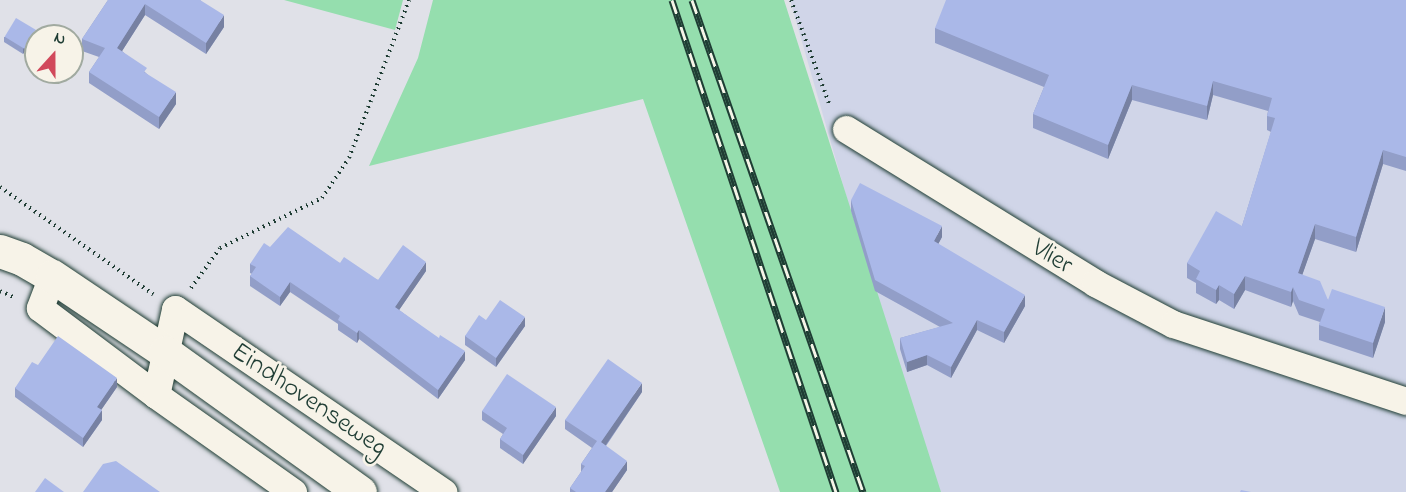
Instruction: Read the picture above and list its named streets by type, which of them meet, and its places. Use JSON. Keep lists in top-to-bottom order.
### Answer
{
  "streets": {
    "main road": ["Eindhovenseweg"],
    "street": ["Vlier"]
  },
  "north": "top"
}
